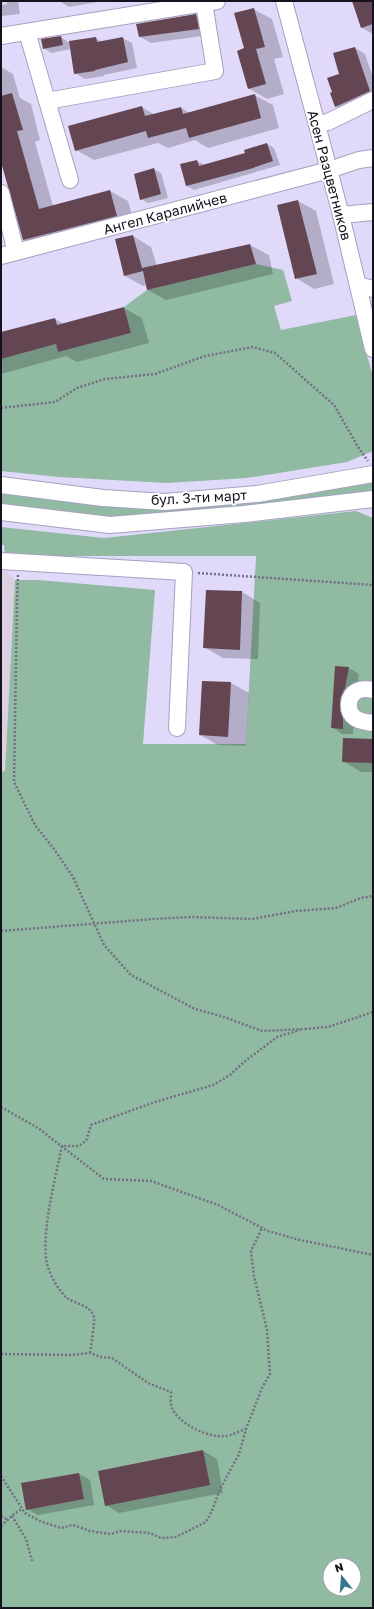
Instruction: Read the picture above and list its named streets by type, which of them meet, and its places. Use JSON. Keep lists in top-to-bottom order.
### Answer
{
  "streets": {
    "street": ["Асен Разцветников", "Ангел Каралийчев", "бул. 3-ти март"]
  },
  "crossings": [
    ["Асен Разцветников", "Ангел Каралийчев"]
  ],
  "north": "top"
}
